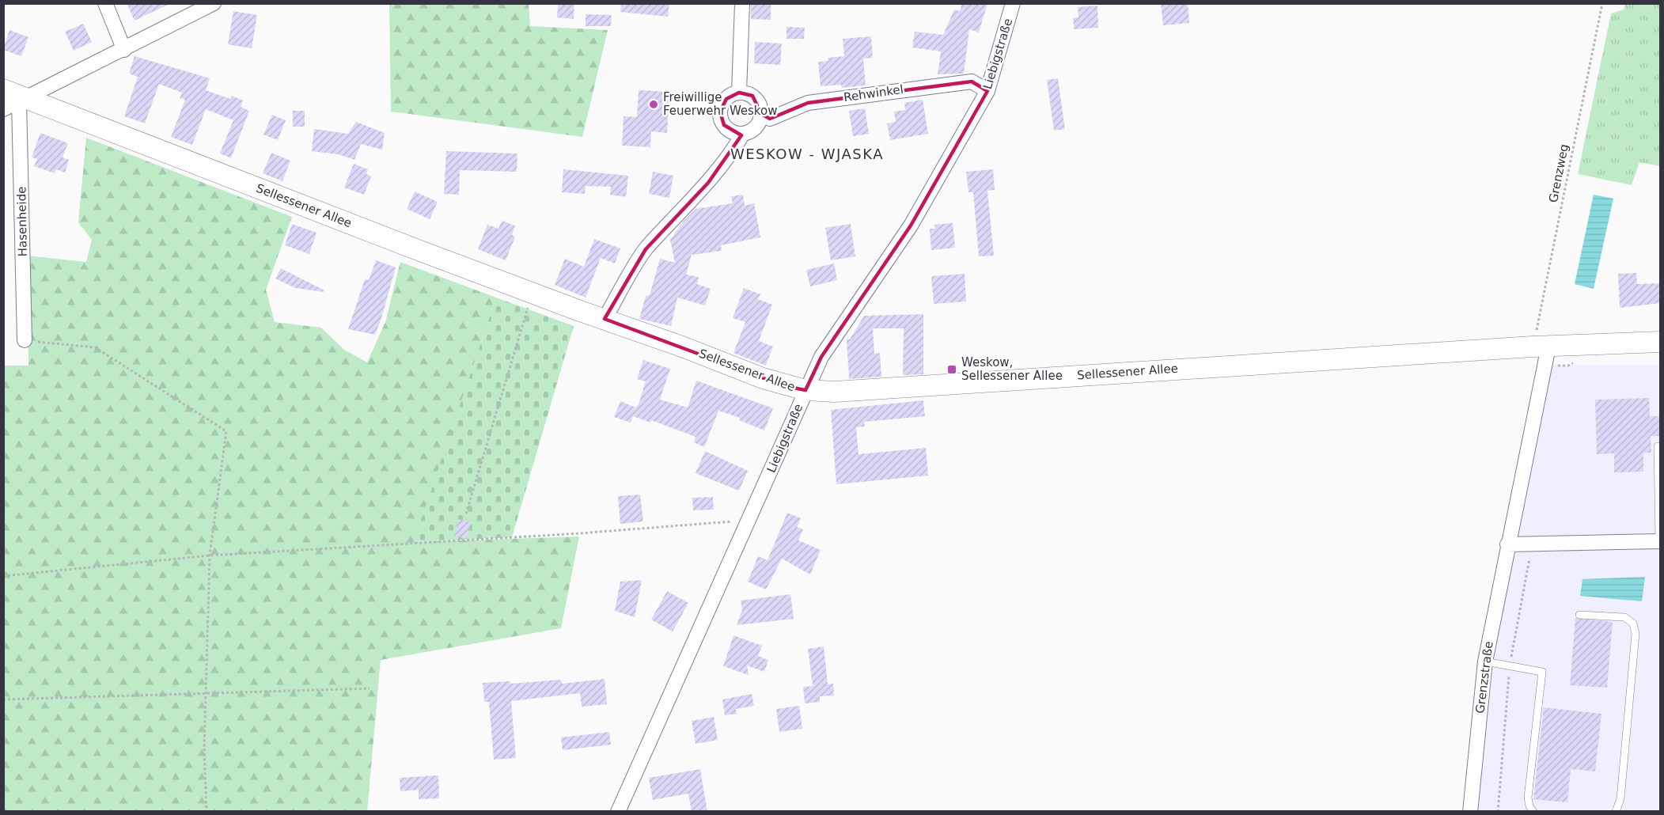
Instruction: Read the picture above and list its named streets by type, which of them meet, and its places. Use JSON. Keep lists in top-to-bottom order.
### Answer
{
  "streets": {
    "main road": ["Sellessener Allee"],
    "street": [
      "Liebigstraße",
      "Rehwinkel",
      "Hasenheide",
      "Grenzstraße"
    ],
    "path": ["Grenzweg"]
  },
  "crossings": [
    ["Liebigstraße", "Rehwinkel"],
    ["Liebigstraße", "Sellessener Allee"],
    ["Grenzweg", "Sellessener Allee"],
    ["Grenzweg", "Grenzstraße"],
    ["Sellessener Allee", "Hasenheide"],
    ["Sellessener Allee", "Grenzstraße"]
  ],
  "districts": ["WESKOW - WJASKA"],
  "places": {
    "other": ["Freiwillige Feuerwehr Weskow"],
    "transit": ["Weskow, Sellessener Allee"]
  }
}
